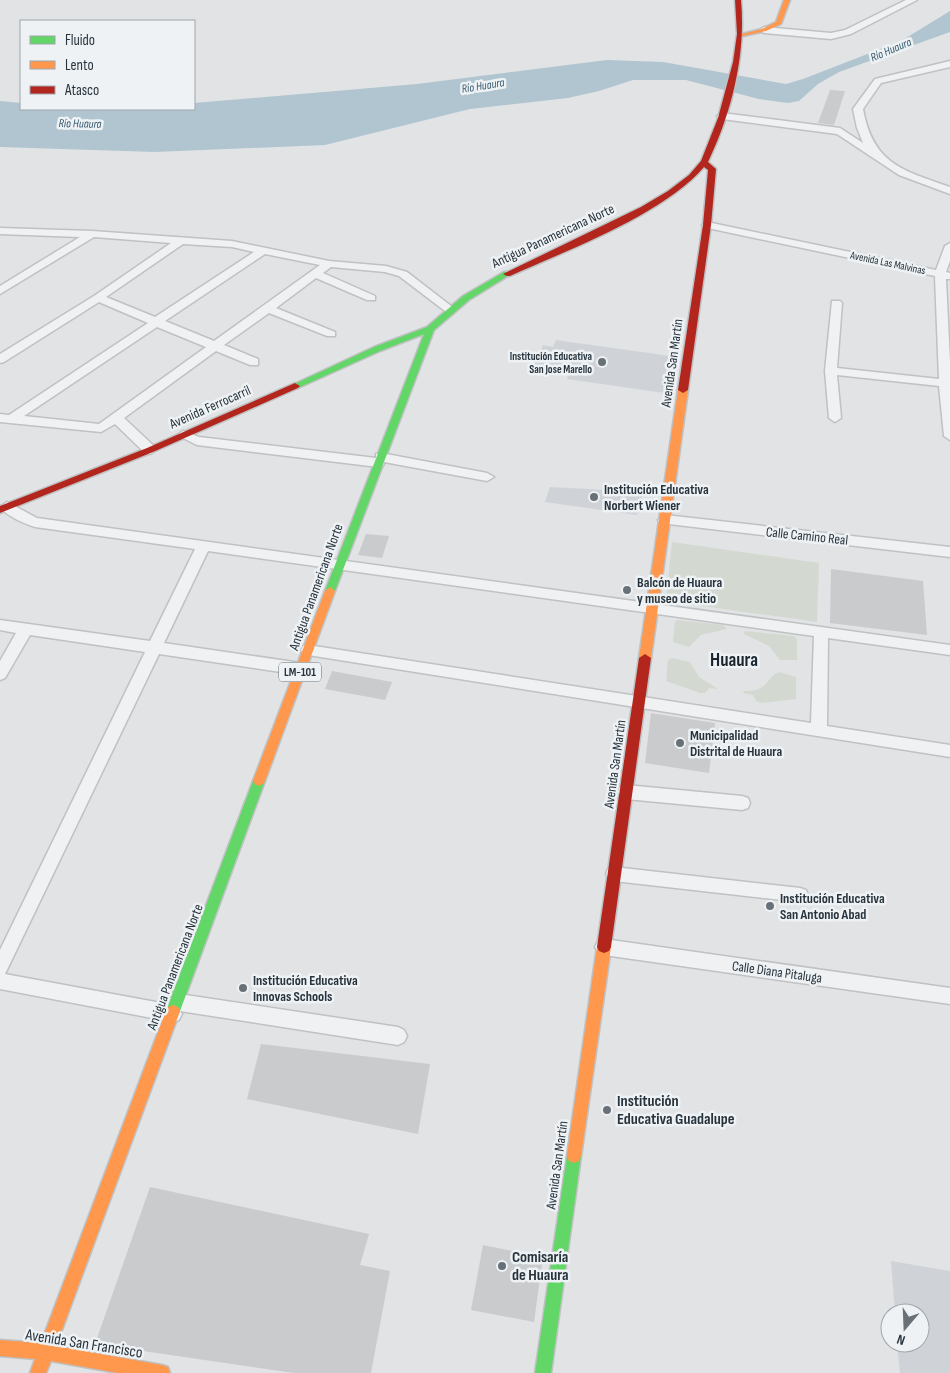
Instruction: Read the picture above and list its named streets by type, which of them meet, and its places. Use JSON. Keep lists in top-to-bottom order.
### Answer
{
  "streets": {
    "main road": [
      "Antigua Panamericana Norte",
      "Avenida San Martín",
      "Avenida Ferrocarril",
      "LM-101",
      "Avenida San Francisco"
    ],
    "street": ["Avenida Las Malvinas", "Calle Camino Real", "Calle Diana Pitaluga"]
  },
  "crossings": [
    ["Antigua Panamericana Norte", "Avenida San Martín"],
    ["Antigua Panamericana Norte", "Avenida Ferrocarril"],
    ["Antigua Panamericana Norte", "Avenida San Francisco"],
    ["Avenida Las Malvinas", "Avenida San Martín"],
    ["Avenida San Martín", "Calle Camino Real"],
    ["Avenida San Martín", "Calle Diana Pitaluga"]
  ],
  "districts": ["Huaura"],
  "water": ["Río Huaura"],
  "places": [
    "Institución Educativa San Jose Marello",
    "Institución Educativa Norbert Wiener",
    "Balcón de Huaura y museo de sitio",
    "Municipalidad Distrital de Huaura",
    "Institución Educativa San Antonio Abad",
    "Institución Educativa Innovas Schools",
    "Institución Educativa Guadalupe",
    "Comisaría de Huaura"
  ],
  "legend": ["Fluido", "Lento", "Atasco"],
  "north": "bottom"
}
